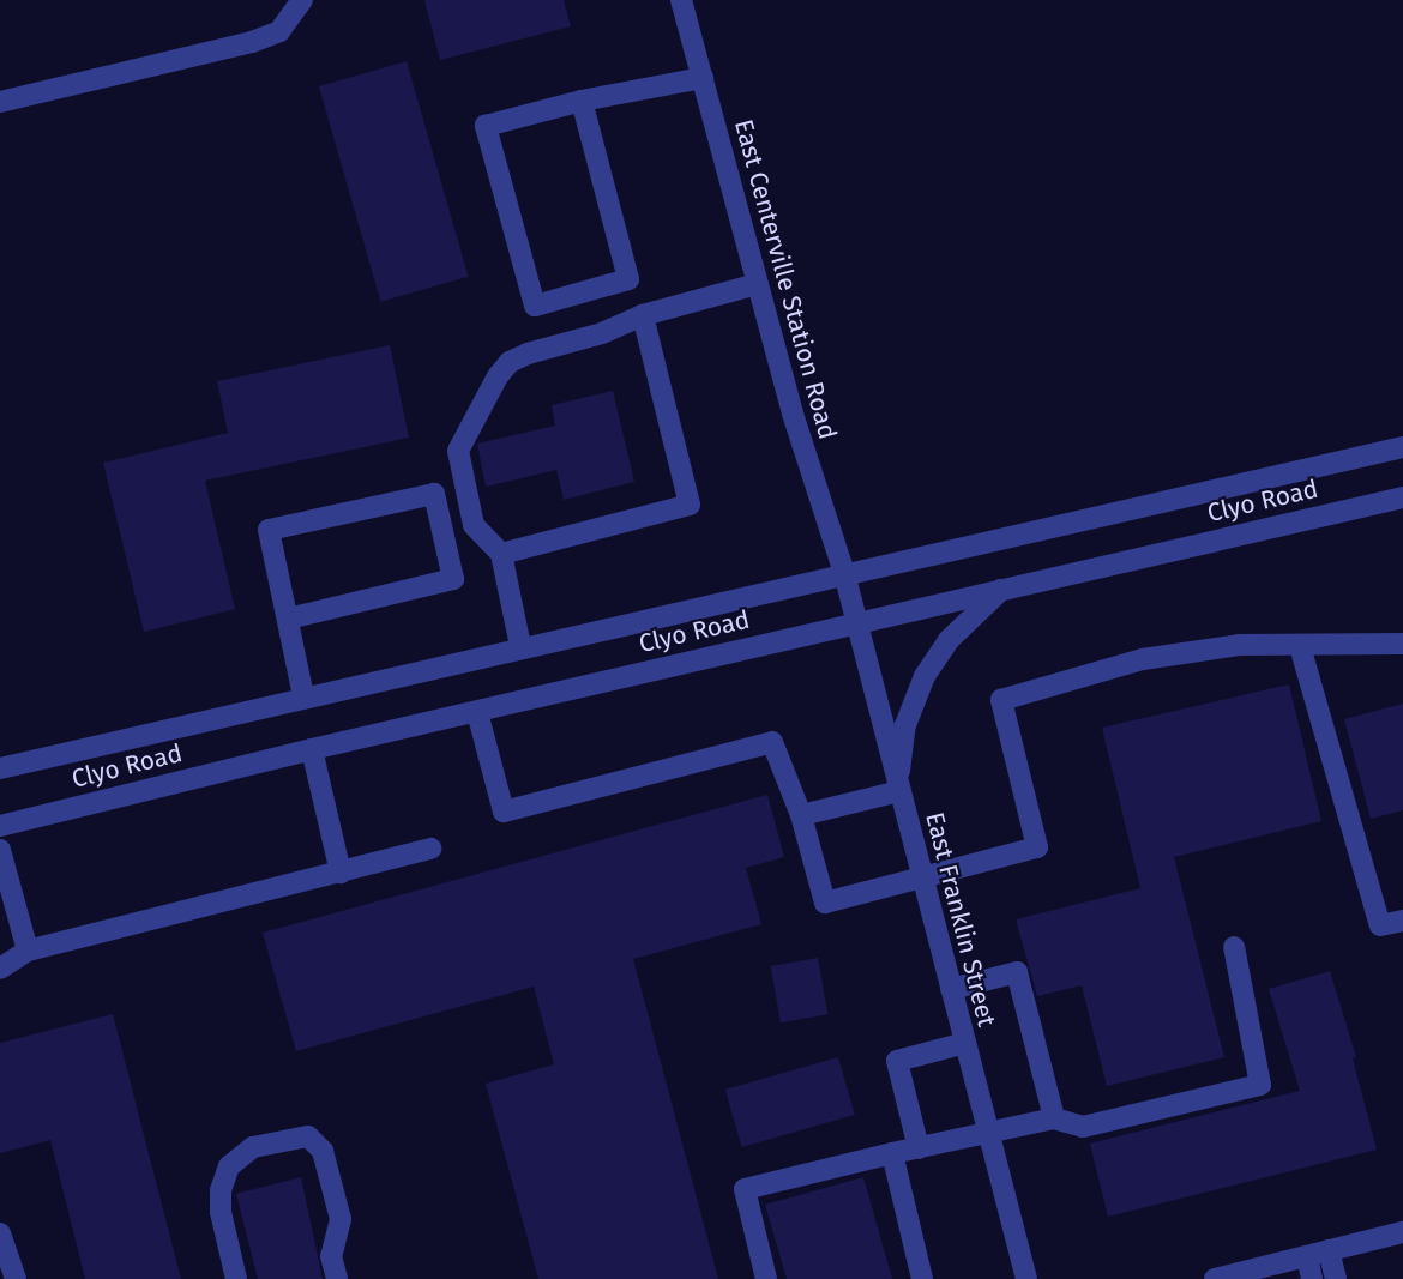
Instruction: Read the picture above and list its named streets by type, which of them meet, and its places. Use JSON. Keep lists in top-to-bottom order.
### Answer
{
  "streets": {
    "street": ["East Centerville Station Road", "Clyo Road", "East Franklin Street"]
  },
  "crossings": [
    ["East Centerville Station Road", "Clyo Road"],
    ["East Centerville Station Road", "East Franklin Street"],
    ["Clyo Road", "East Franklin Street"]
  ]
}
